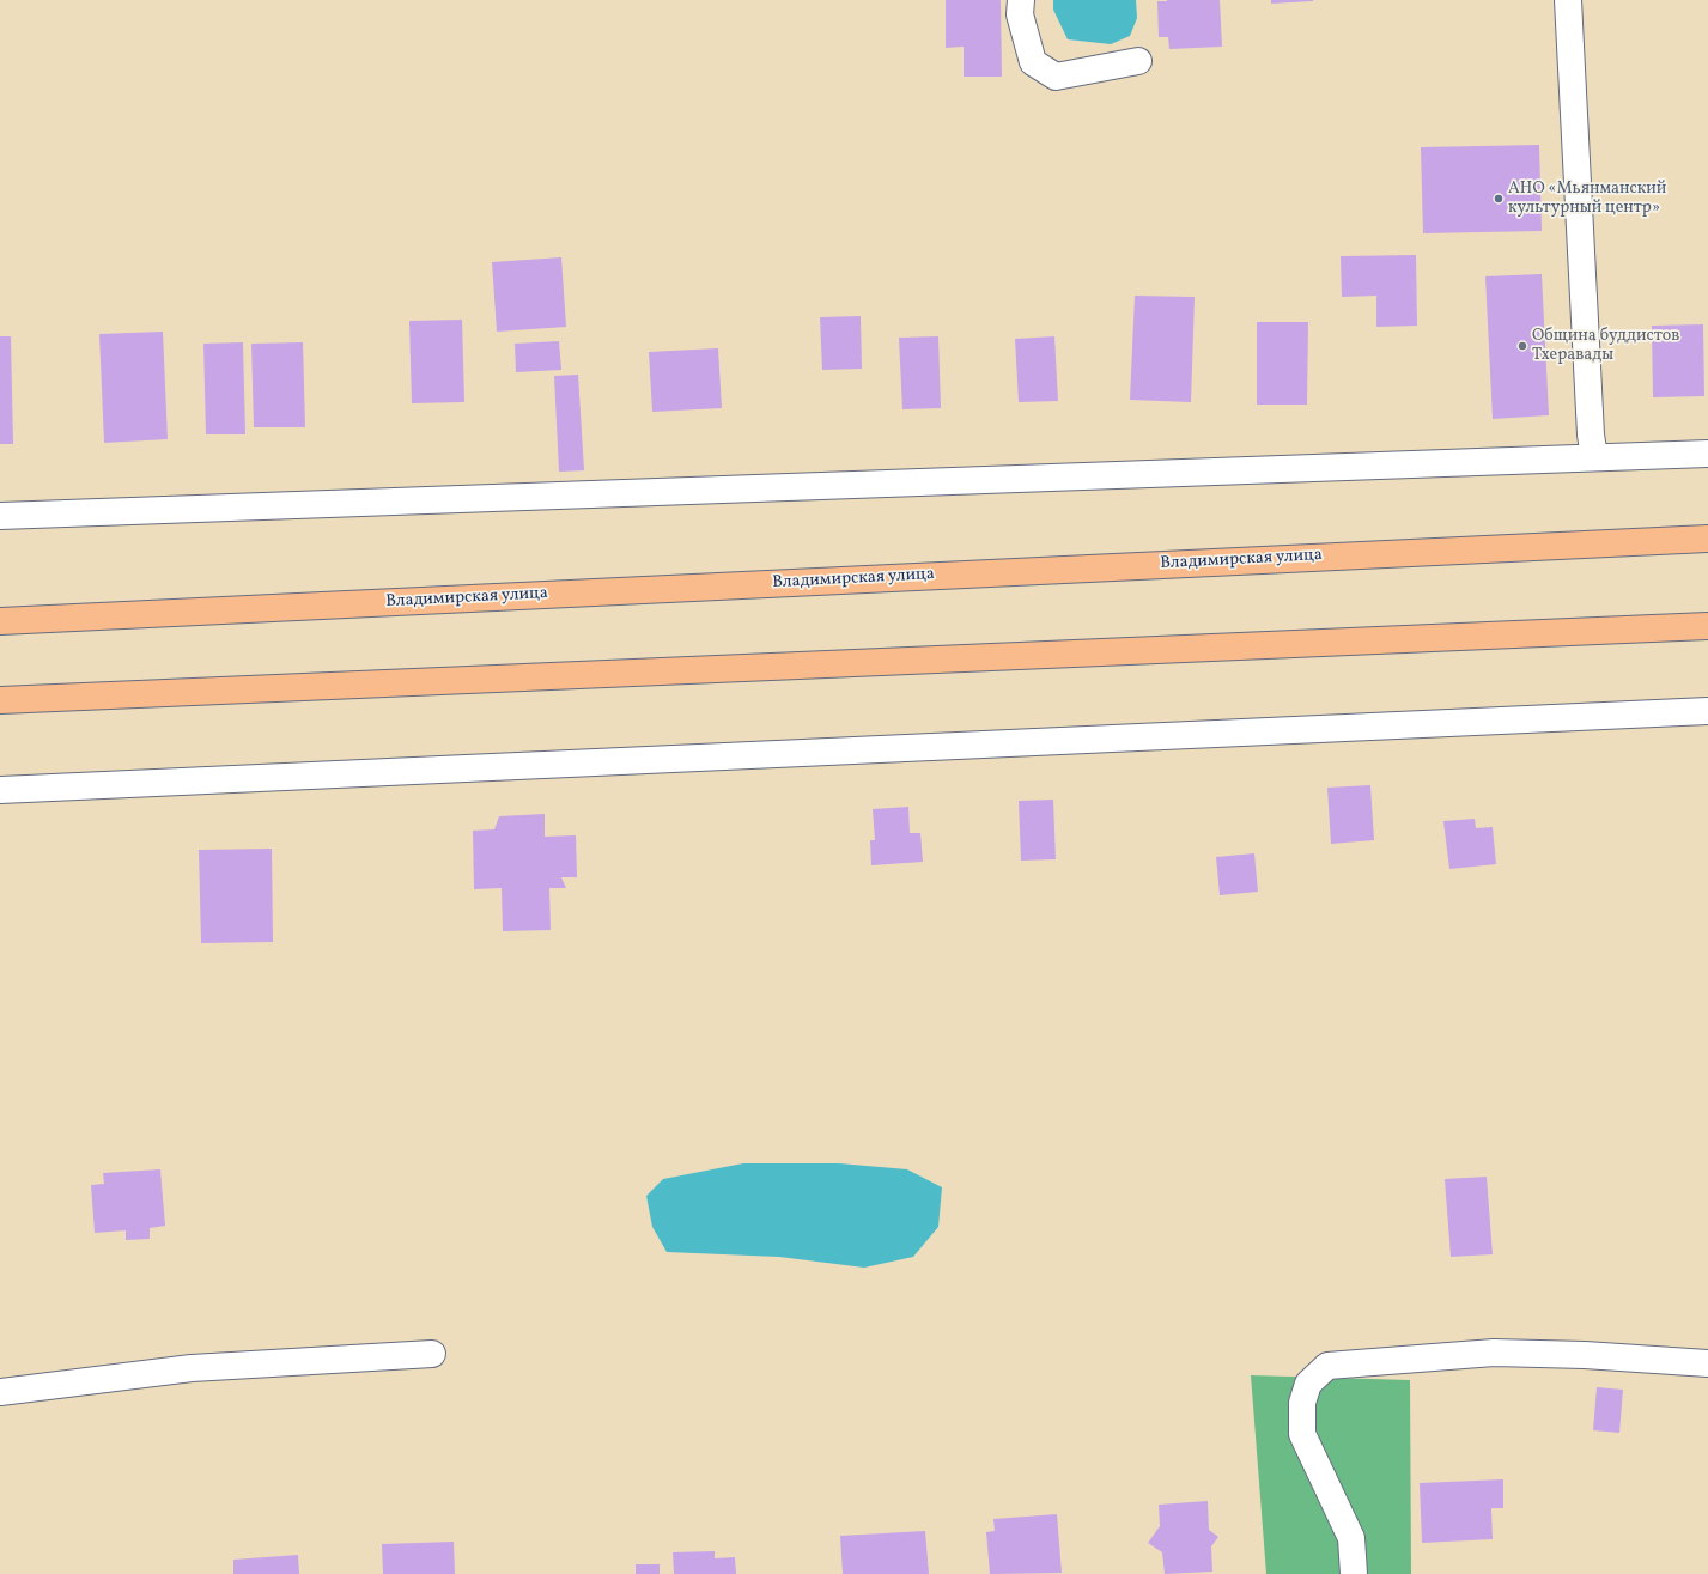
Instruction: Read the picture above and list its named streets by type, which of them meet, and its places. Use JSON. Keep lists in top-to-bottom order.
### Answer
{
  "streets": {
    "highway": ["Владимирская улица"]
  },
  "places": ["АНО «Мьянманский культурный центр»", "Община буддистов Тхеравады"]
}
